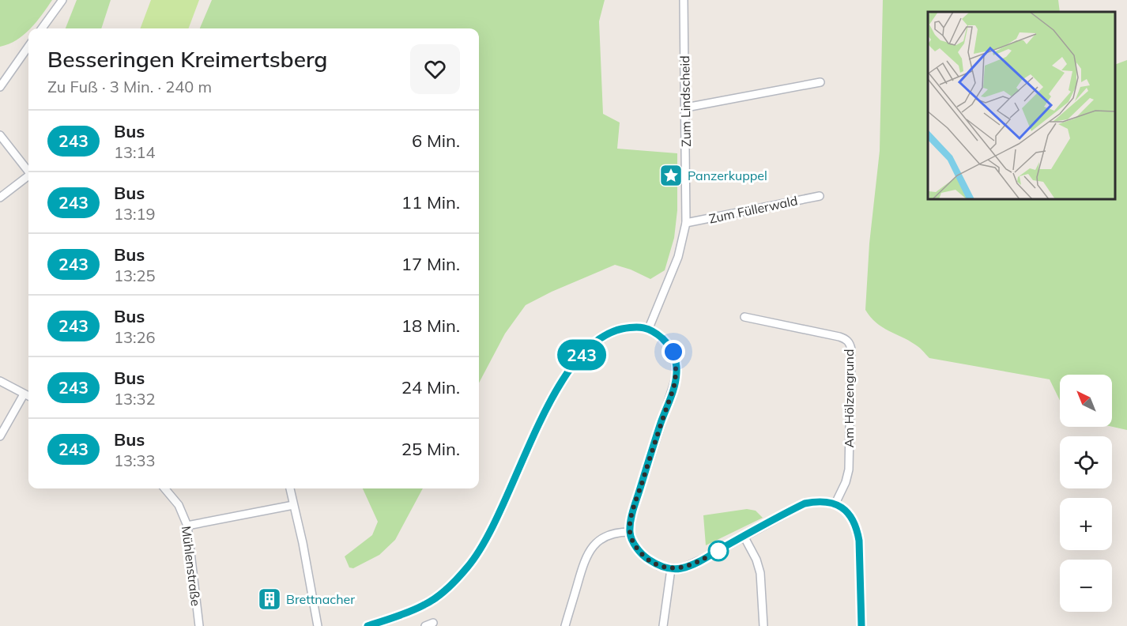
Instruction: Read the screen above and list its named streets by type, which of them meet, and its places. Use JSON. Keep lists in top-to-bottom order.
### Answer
{
  "streets": {
    "street": [
      "Zum Lindscheid",
      "Zum Füllerwald",
      "Am Hölzengrund",
      "Mühlenstraße"
    ]
  },
  "crossings": [
    ["Zum Lindscheid", "Zum Füllerwald"]
  ],
  "places": {
    "place": ["Panzerkuppel"],
    "building": ["Brettnacher"]
  },
  "lines": ["bus line 243"],
  "north": "top left",
  "page": {
    "on_map": "243",
    "heading": ["Besseringen Kreimertsberg", "Zu Fuß · 3 Min. · 240 m"],
    "list": [
      {
        "mark": "243",
        "name": "Bus",
        "note": "13:14",
        "value": "6 Min."
      },
      {
        "mark": "243",
        "name": "Bus",
        "note": "13:19",
        "value": "11 Min."
      },
      {
        "mark": "243",
        "name": "Bus",
        "note": "13:25",
        "value": "17 Min."
      },
      {
        "mark": "243",
        "name": "Bus",
        "note": "13:26",
        "value": "18 Min."
      },
      {
        "mark": "243",
        "name": "Bus",
        "note": "13:32",
        "value": "24 Min."
      },
      {
        "mark": "243",
        "name": "Bus",
        "note": "13:33",
        "value": "25 Min."
      }
    ],
    "map_buttons": ["+", "−"]
  }
}
